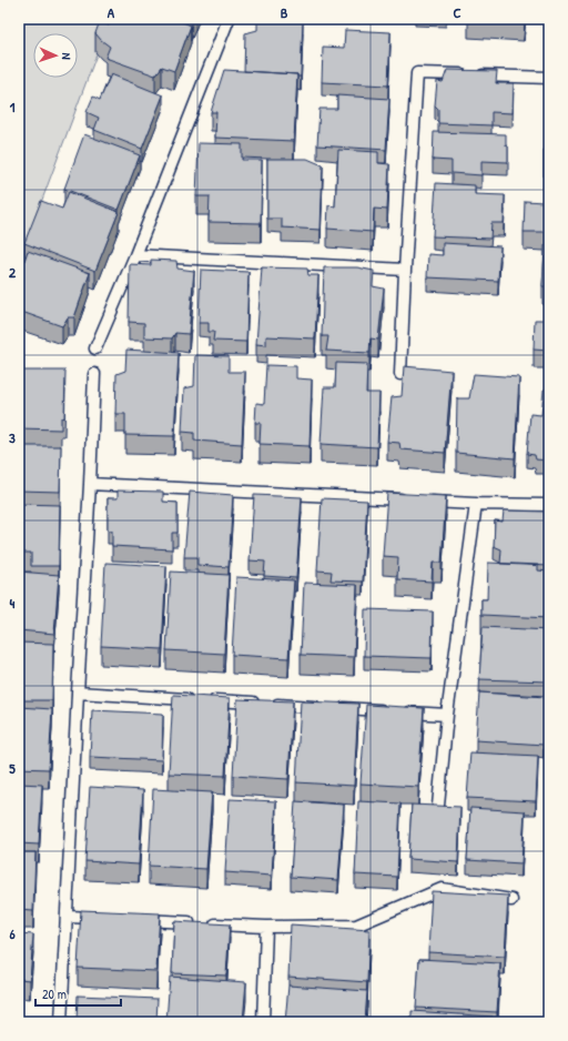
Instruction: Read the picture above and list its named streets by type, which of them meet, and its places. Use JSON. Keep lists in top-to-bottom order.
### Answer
{
  "scale_bar": "20 m",
  "north": "right",
  "grid": {
    "columns": ["A", "B", "C"],
    "rows": [
      "1",
      "2",
      "3",
      "4",
      "5",
      "6"
    ]
  }
}
